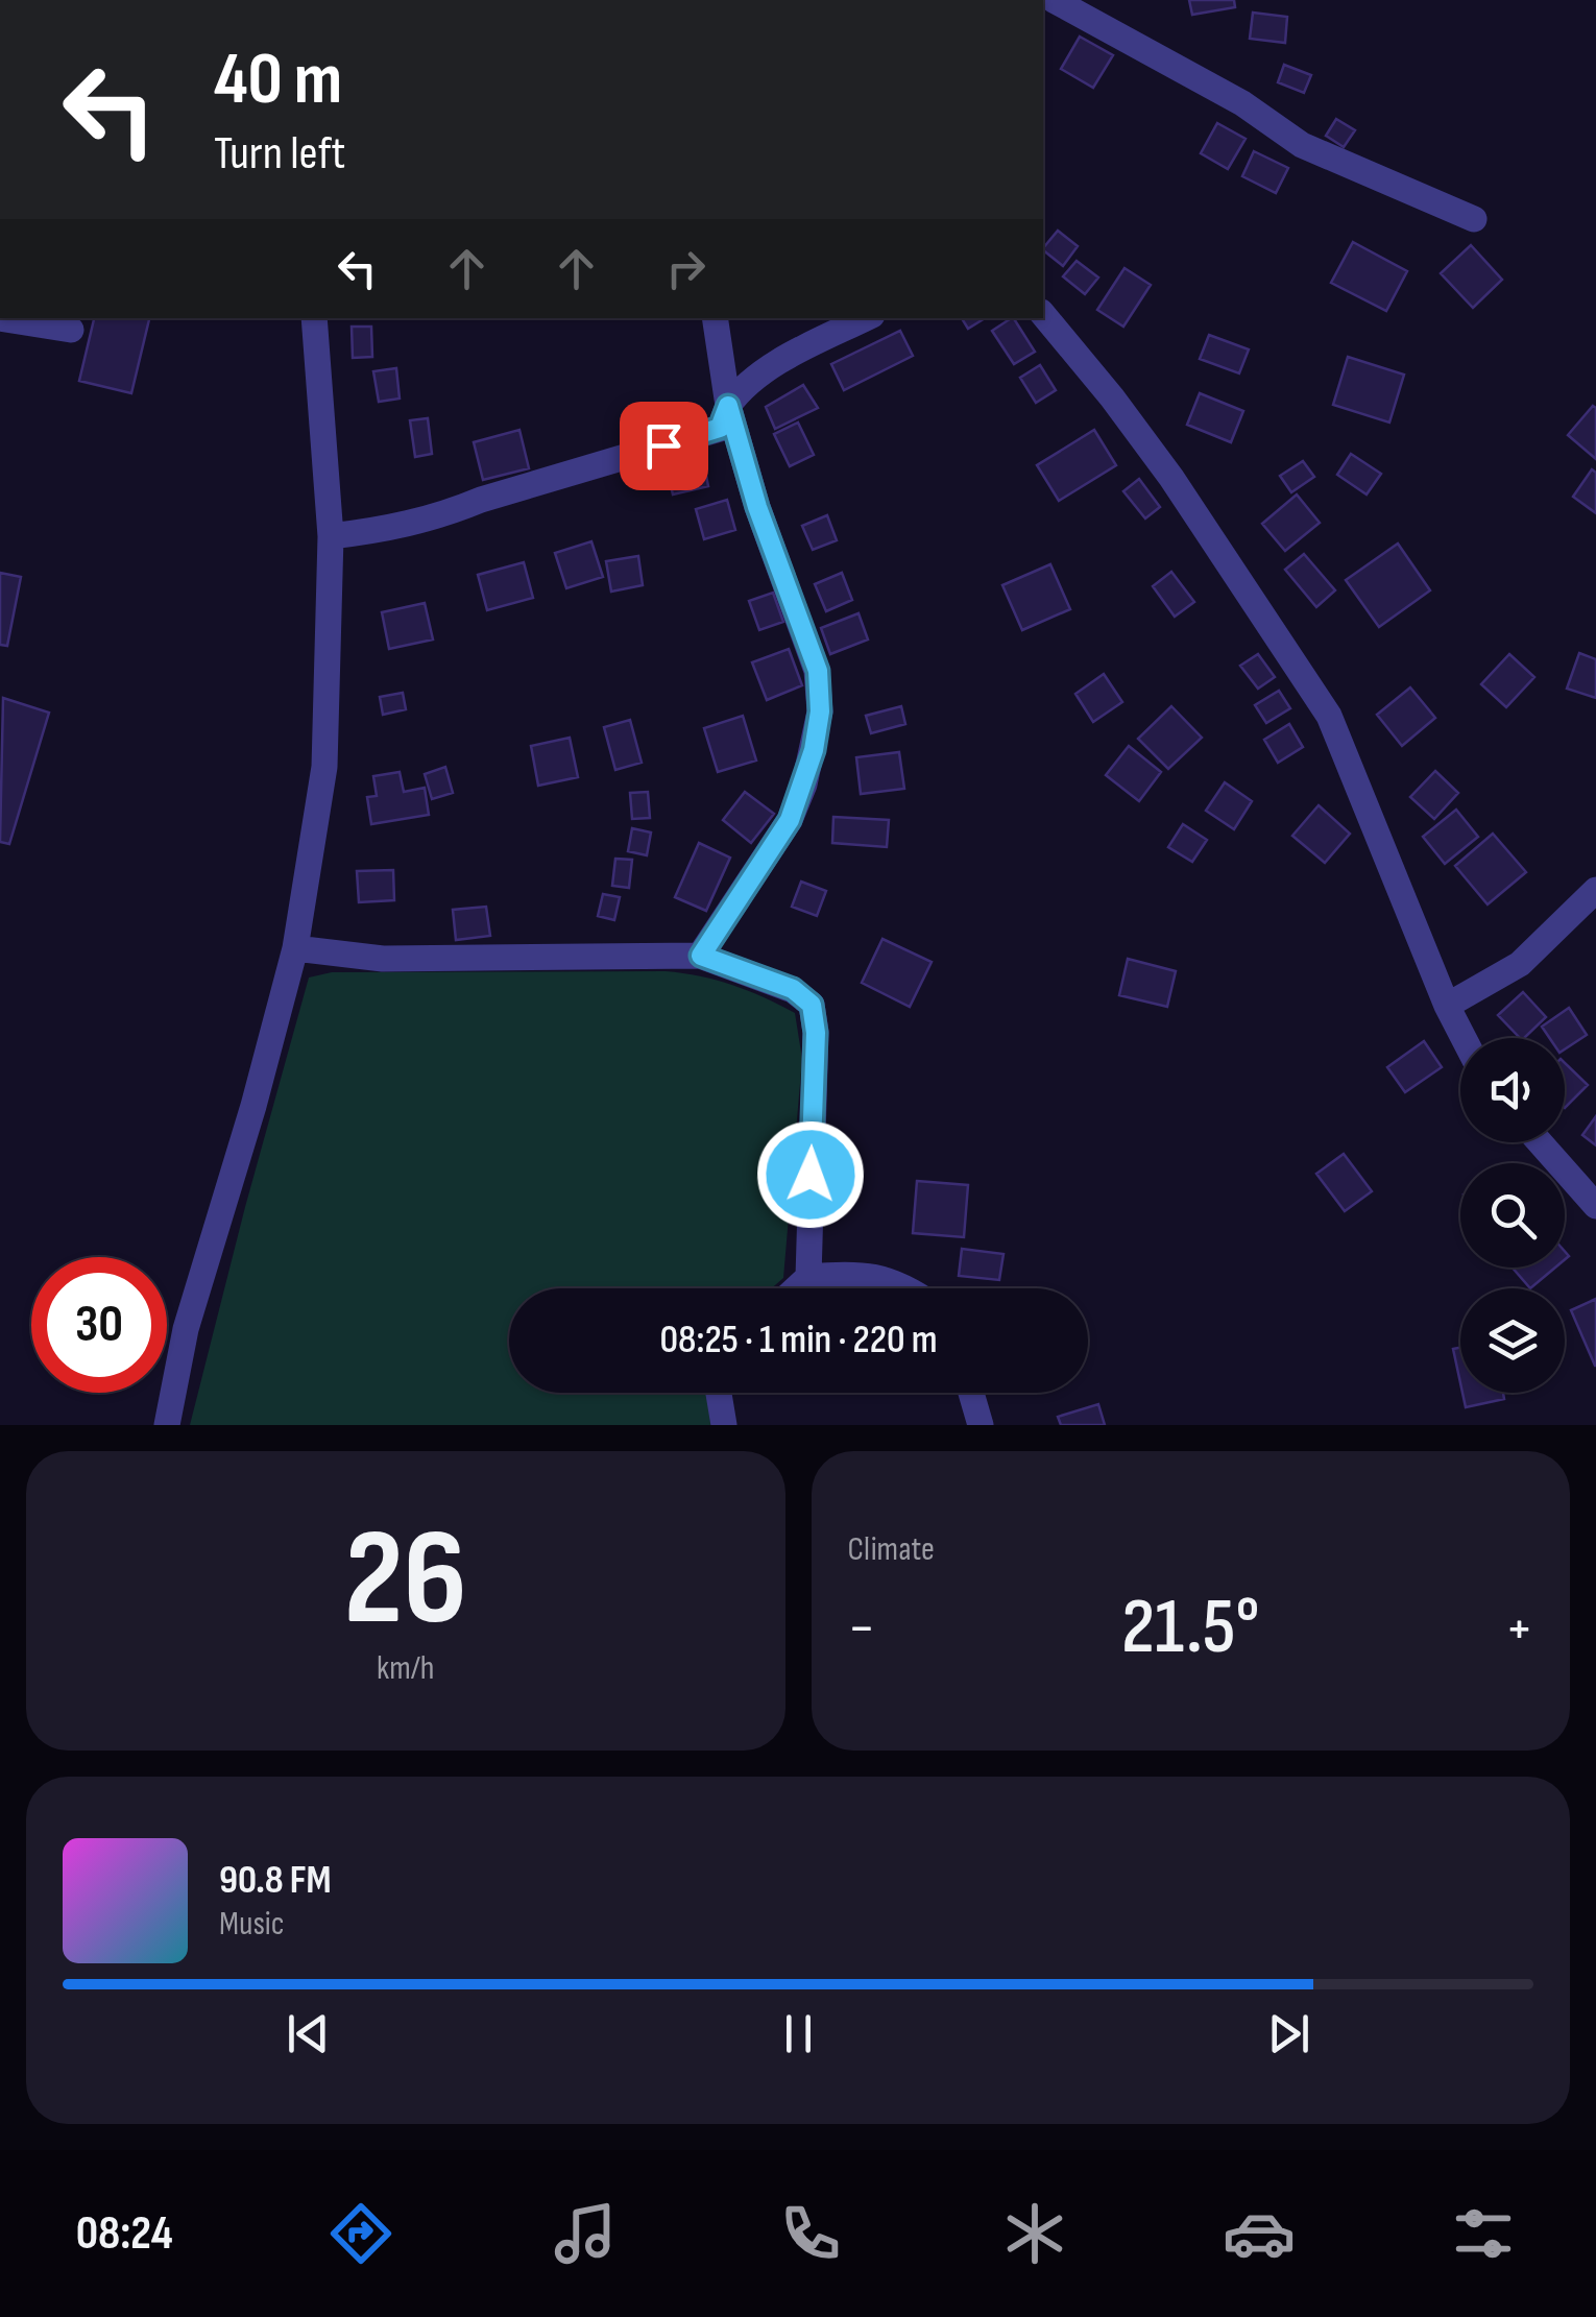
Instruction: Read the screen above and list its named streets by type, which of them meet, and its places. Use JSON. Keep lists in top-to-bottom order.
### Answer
{
  "page": {
    "turn": ["40 m", "Turn left"],
    "limit": "30",
    "trip": "08:25 · 1 min · 220 m",
    "tile": [
      ["26", "km/h"],
      "Climate"
    ],
    "heat": ["−", "21.5°", "+"],
    "song": ["90.8 FM", "Music"],
    "tabs": "08:24"
  }
}
